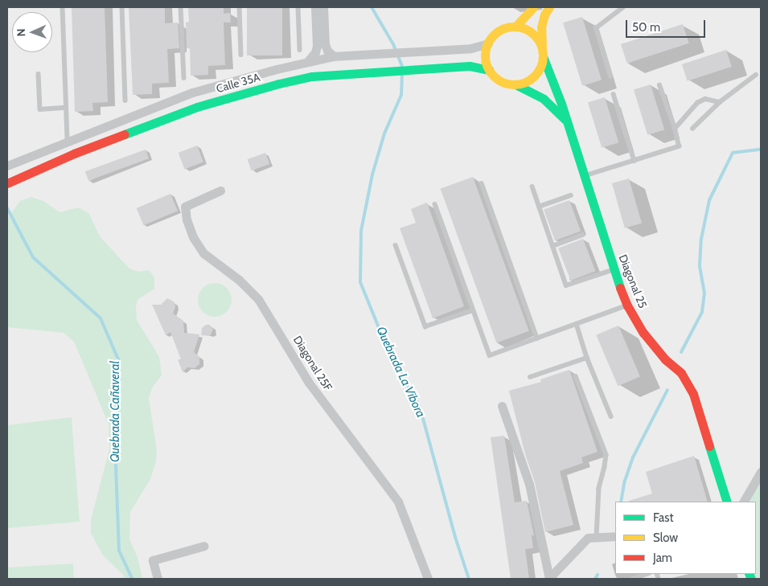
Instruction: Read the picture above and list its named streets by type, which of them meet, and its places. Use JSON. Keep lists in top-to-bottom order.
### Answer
{
  "streets": {
    "street": ["Calle 35A", "Diagonal 25", "Diagonal 25F"]
  },
  "crossings": [
    ["Calle 35A", "Diagonal 25"]
  ],
  "water": ["Quebrada La Vibora", "Quebrada Cañaveral"],
  "legend": ["Fast", "Slow", "Jam"],
  "scale_bar": "50 m",
  "north": "left"
}
